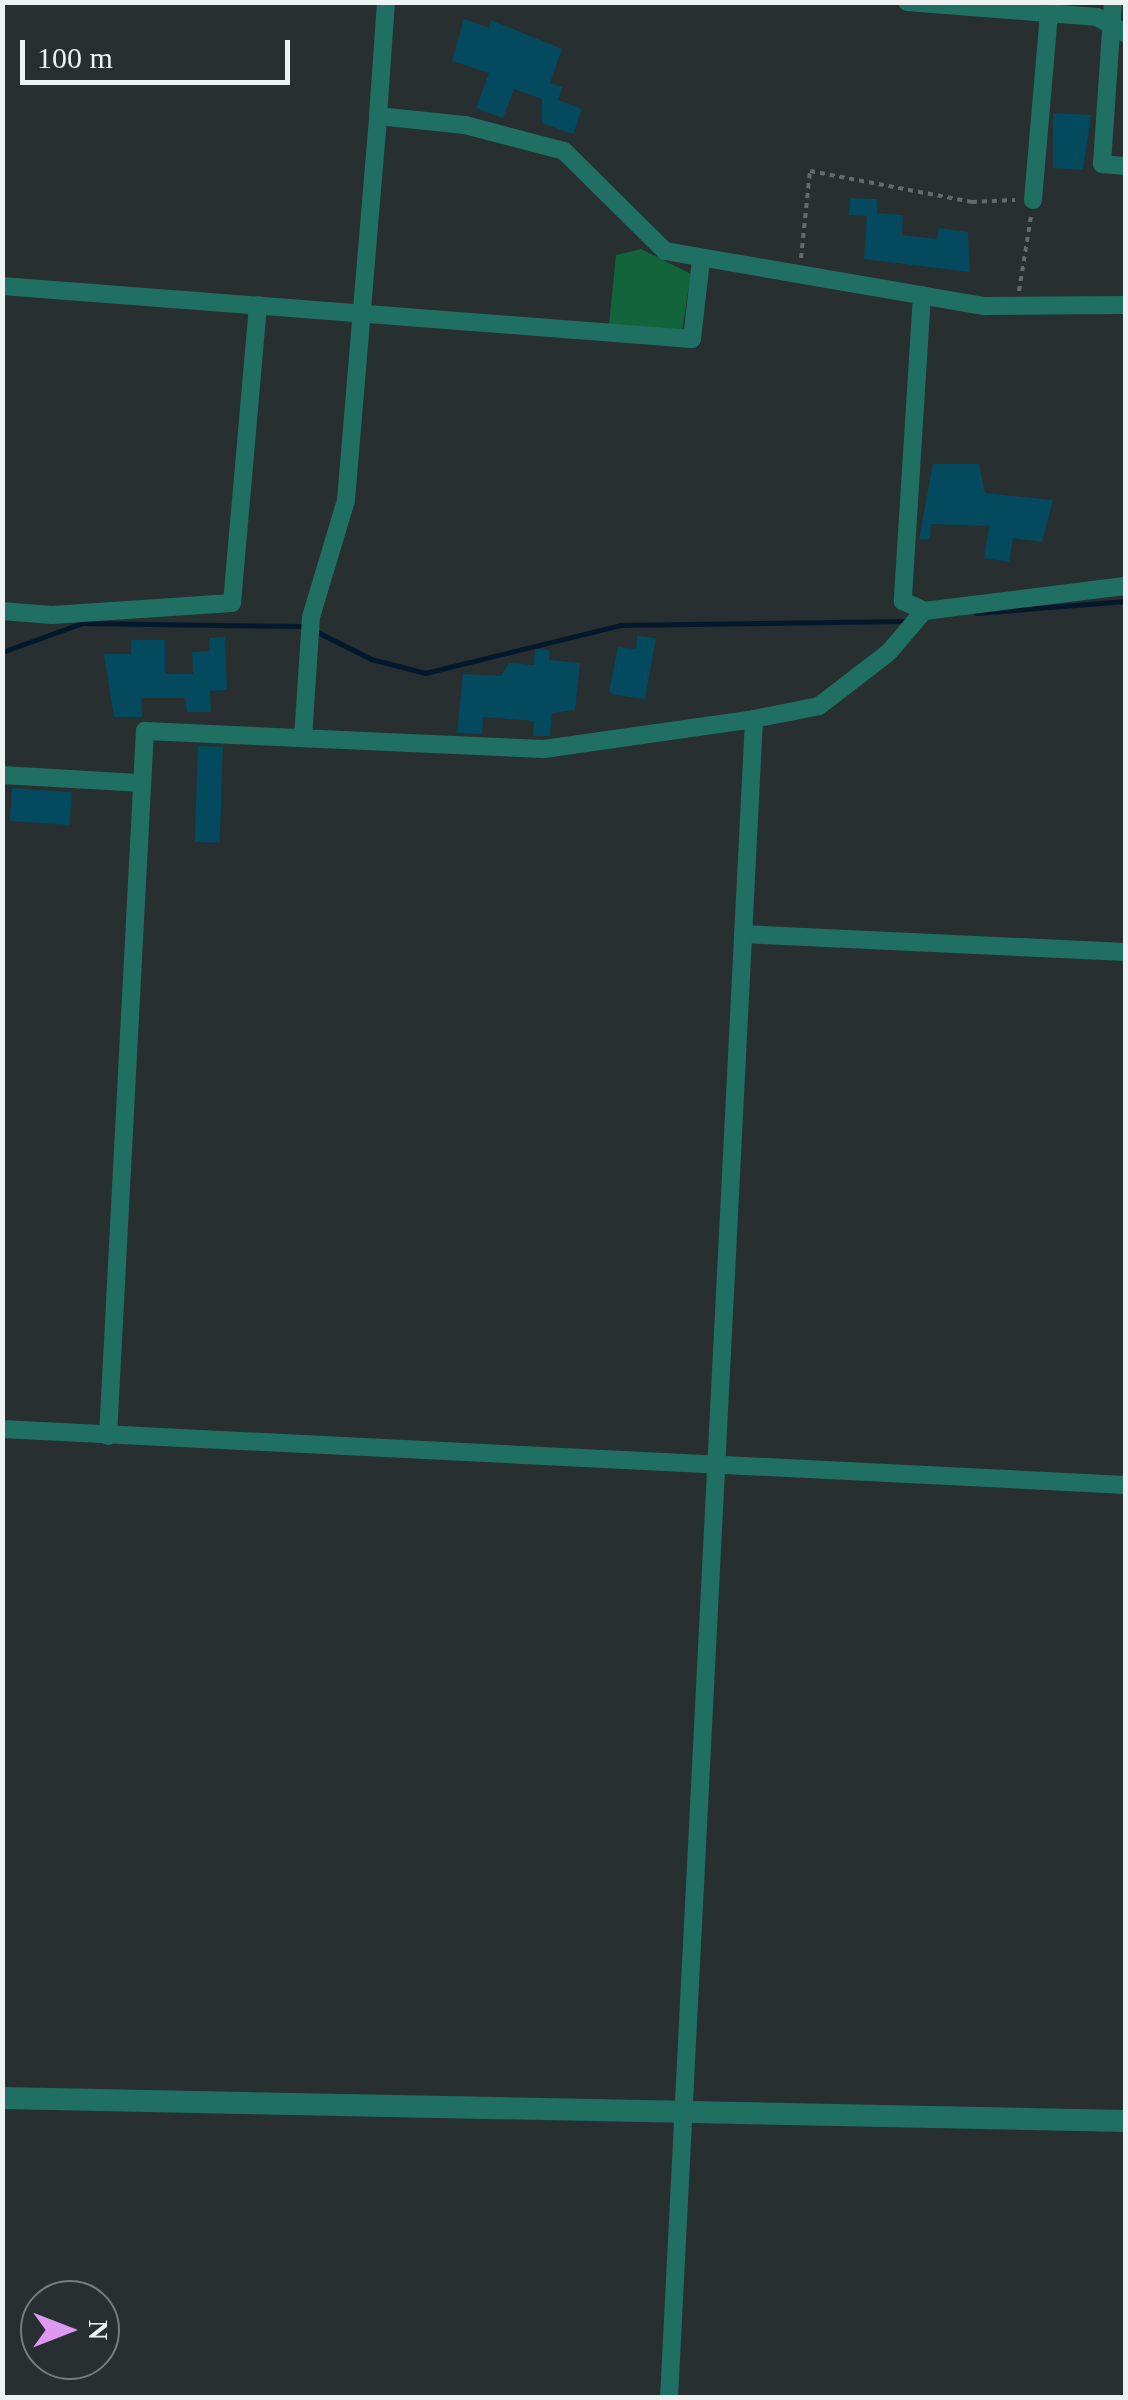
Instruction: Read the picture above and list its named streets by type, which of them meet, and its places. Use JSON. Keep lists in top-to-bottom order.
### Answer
{
  "scale_bar": "100 m",
  "north": "right"
}
